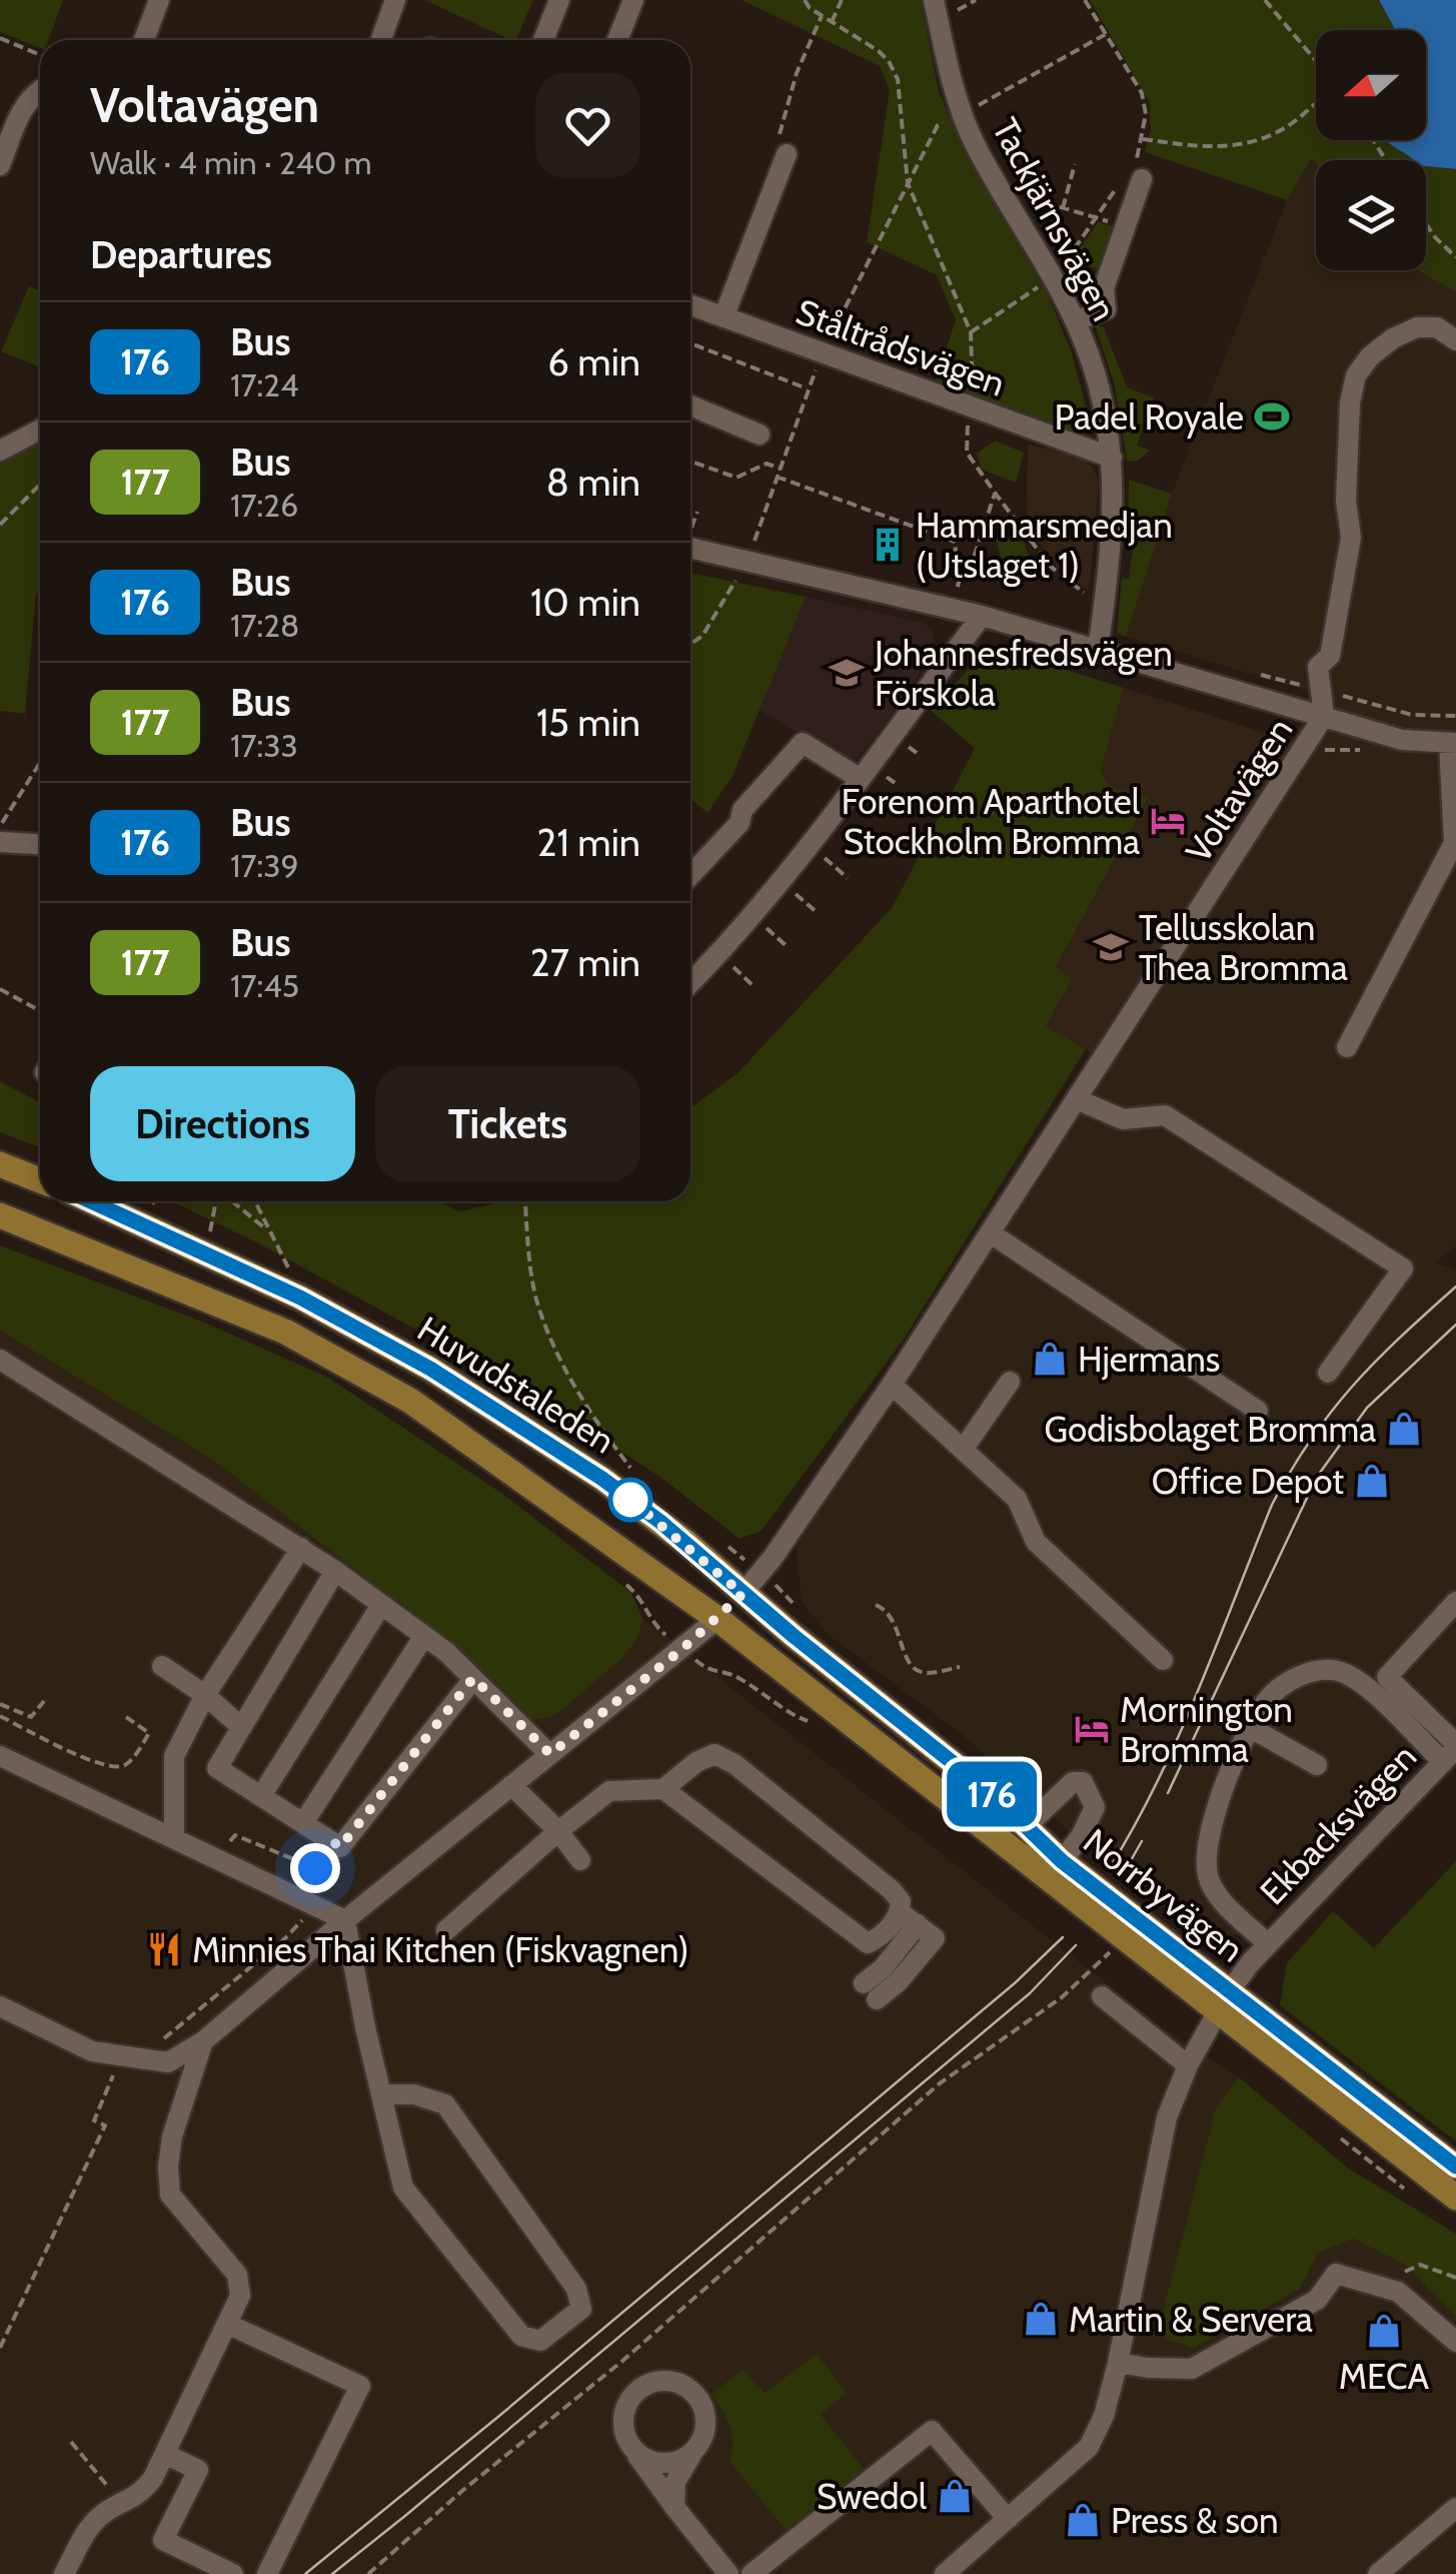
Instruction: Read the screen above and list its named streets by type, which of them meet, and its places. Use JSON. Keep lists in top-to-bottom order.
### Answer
{
  "streets": {
    "main road": ["Huvudstaleden", "Norrbyvägen"],
    "street": [
      "Tackjärnsvägen",
      "Ståltrådsvägen",
      "Voltavägen",
      "Ekbacksvägen"
    ]
  },
  "crossings": [
    ["Tackjärnsvägen", "Ståltrådsvägen"],
    ["Voltavägen", "Huvudstaleden"],
    ["Voltavägen", "Norrbyvägen"],
    ["Huvudstaleden", "Norrbyvägen"],
    ["Ekbacksvägen", "Norrbyvägen"]
  ],
  "places": {
    "sports": ["Padel Royale"],
    "building": ["Hammarsmedjan (Utslaget 1)"],
    "school or university": ["Johannesfredsvägen Förskola", "Tellusskolan Thea Bromma"],
    "hotel": ["Forenom Aparthotel Stockholm Bromma", "Mornington Bromma"],
    "shop": [
      "Hjermans",
      "Godisbolaget Bromma",
      "Office Depot",
      "Martin & Servera",
      "MECA",
      "Swedol",
      "Press & son"
    ],
    "restaurant": ["Minnies Thai Kitchen (Fiskvagnen)"]
  },
  "lines": ["bus line 176"],
  "north": "left",
  "page": {
    "on_map": "176",
    "heading": [
      ["Voltavägen", "Walk · 4 min · 240 m"],
      "Departures"
    ],
    "list": [
      {
        "mark": "176",
        "name": "Bus",
        "note": "17:24",
        "value": "6 min"
      },
      {
        "mark": "177",
        "name": "Bus",
        "note": "17:26",
        "value": "8 min"
      },
      {
        "mark": "176",
        "name": "Bus",
        "note": "17:28",
        "value": "10 min"
      },
      {
        "mark": "177",
        "name": "Bus",
        "note": "17:33",
        "value": "15 min"
      },
      {
        "mark": "176",
        "name": "Bus",
        "note": "17:39",
        "value": "21 min"
      },
      {
        "mark": "177",
        "name": "Bus",
        "note": "17:45",
        "value": "27 min"
      }
    ],
    "buttons": ["Directions", "Tickets"]
  }
}
